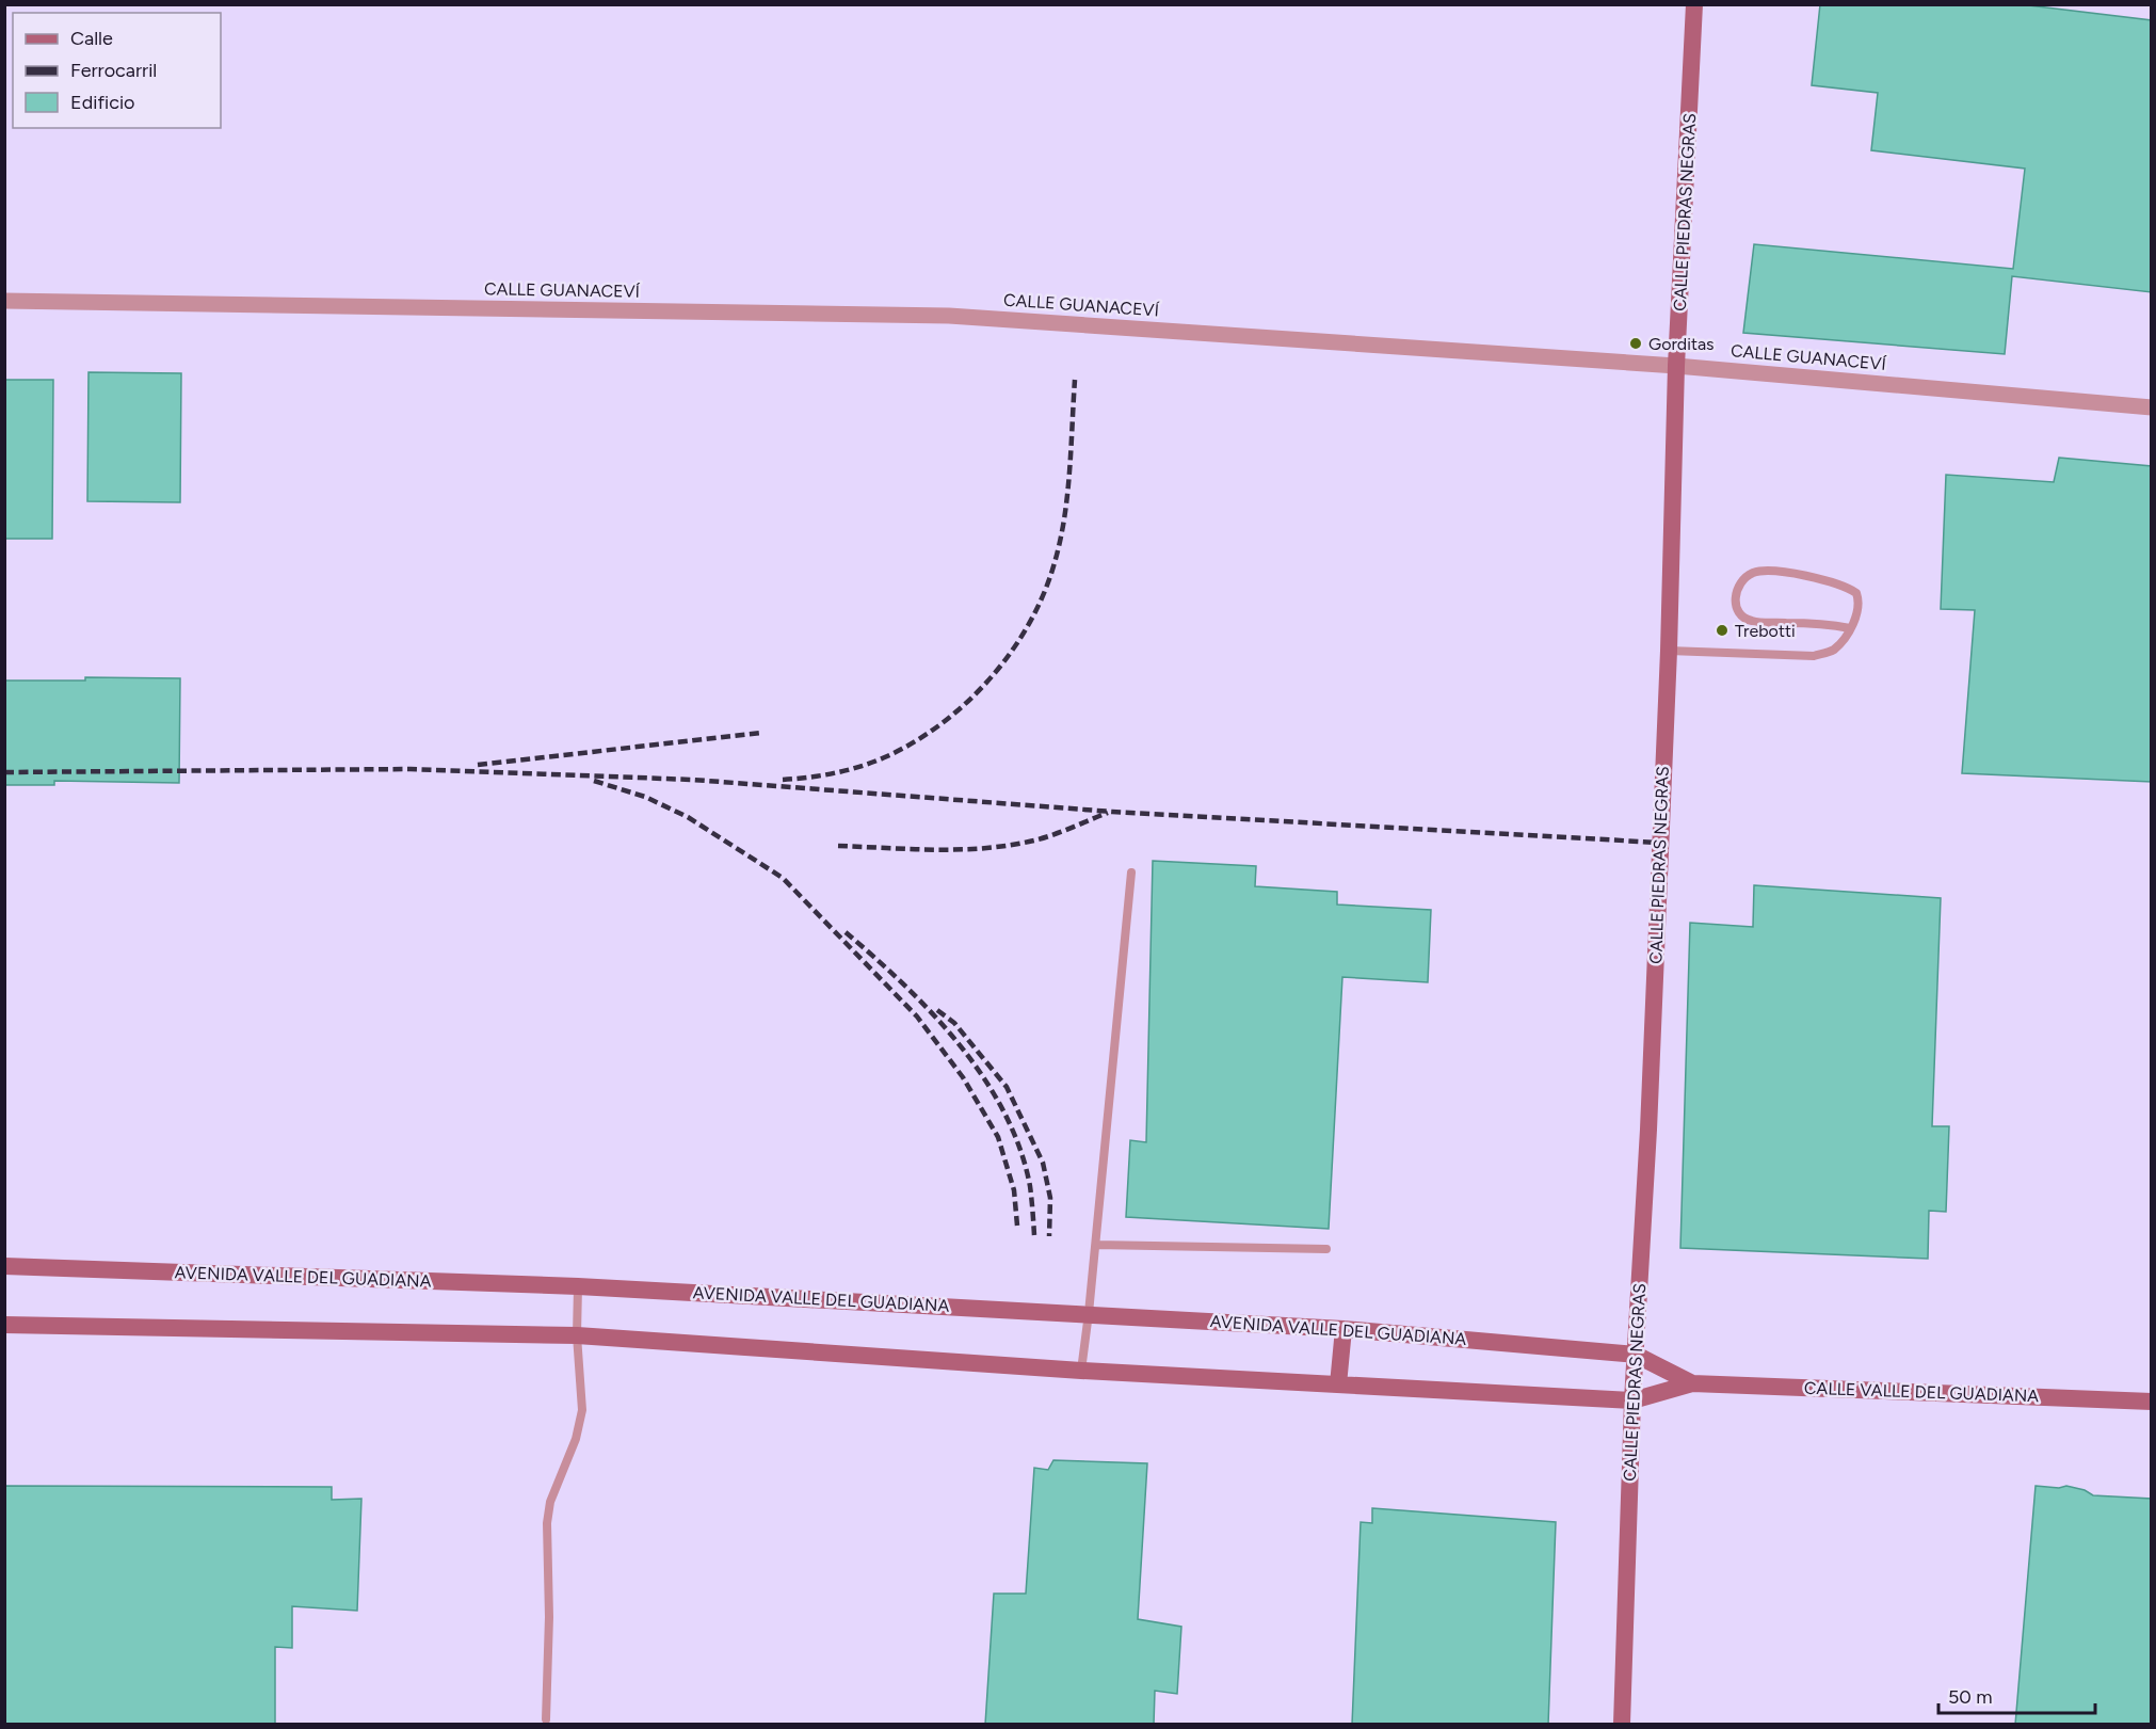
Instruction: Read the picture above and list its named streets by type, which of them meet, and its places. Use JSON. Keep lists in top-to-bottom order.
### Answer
{
  "streets": {
    "main road": ["CALLE PIEDRAS NEGRAS", "AVENIDA VALLE DEL GUADIANA", "CALLE VALLE DEL GUADIANA"],
    "street": ["CALLE GUANACEVÍ"]
  },
  "crossings": [
    ["CALLE PIEDRAS NEGRAS", "CALLE GUANACEVÍ"],
    ["CALLE PIEDRAS NEGRAS", "AVENIDA VALLE DEL GUADIANA"]
  ],
  "places": ["Gorditas", "Trebotti"],
  "legend": ["Calle", "Ferrocarril", "Edificio"],
  "scale_bar": "50 m"
}
